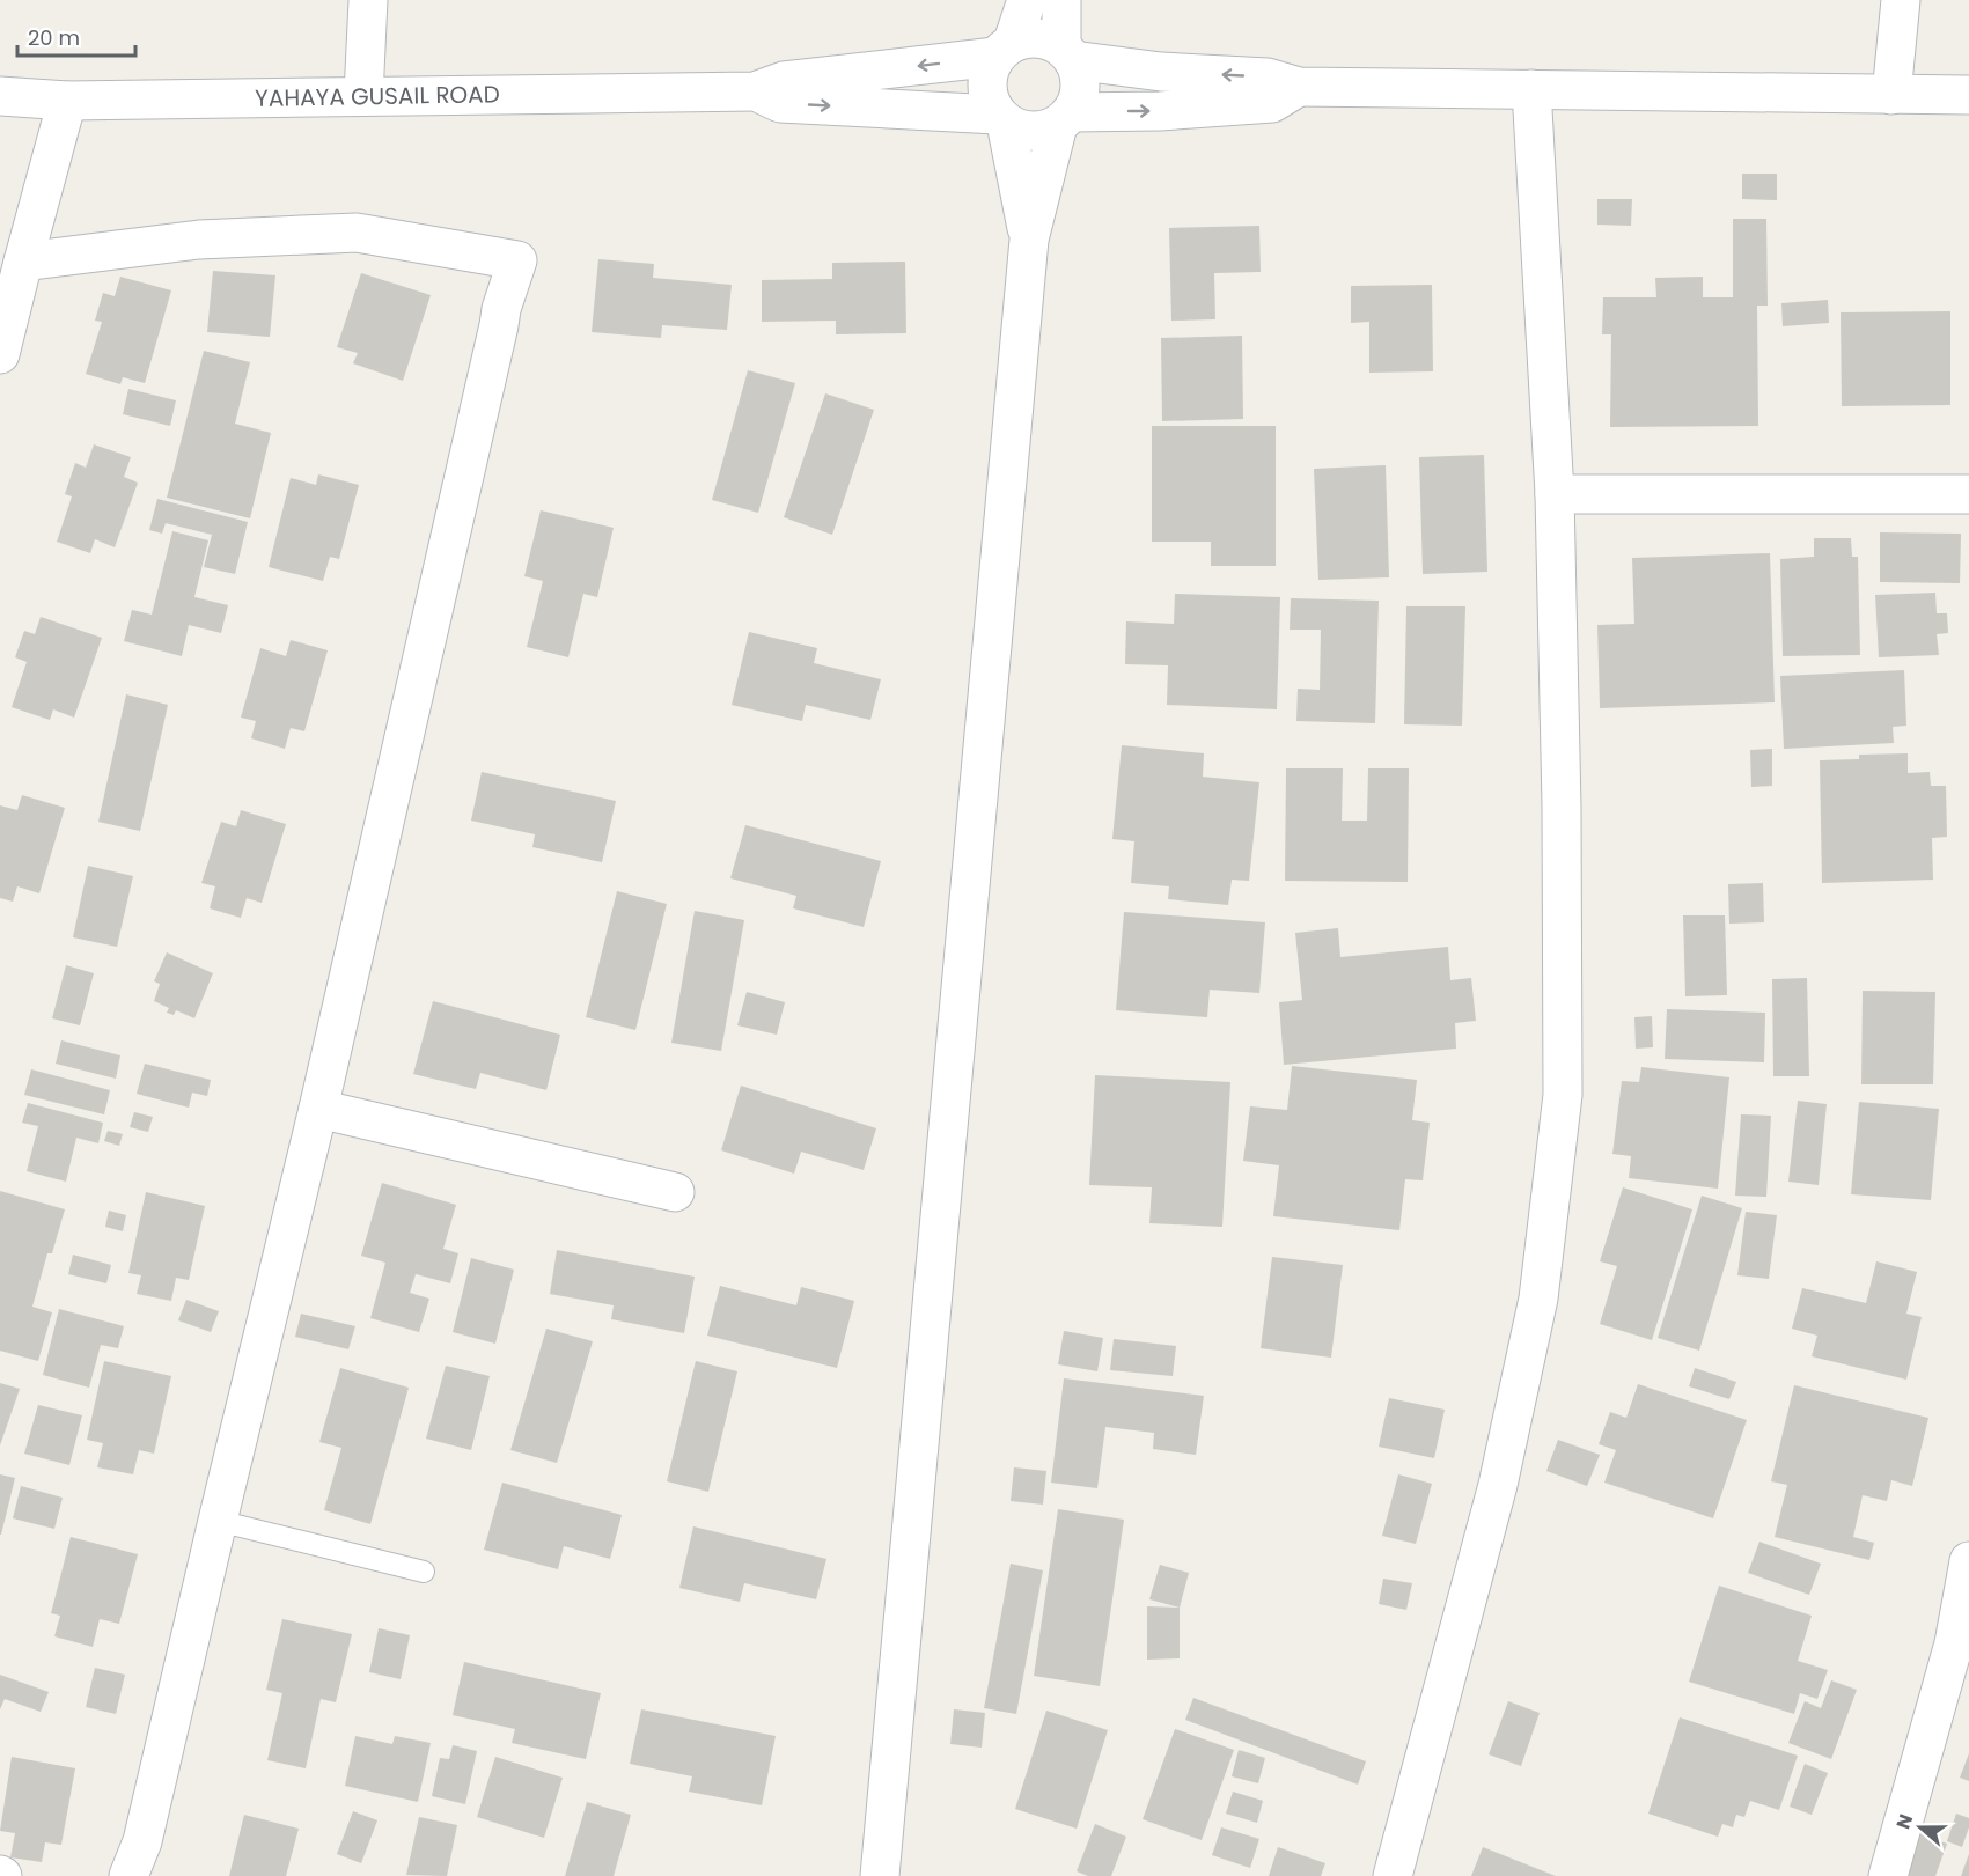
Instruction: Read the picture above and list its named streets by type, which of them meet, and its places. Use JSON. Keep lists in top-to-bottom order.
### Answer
{
  "streets": {
    "street": ["YAHAYA GUSAIL ROAD"]
  },
  "scale_bar": "20 m",
  "north": "left"
}
